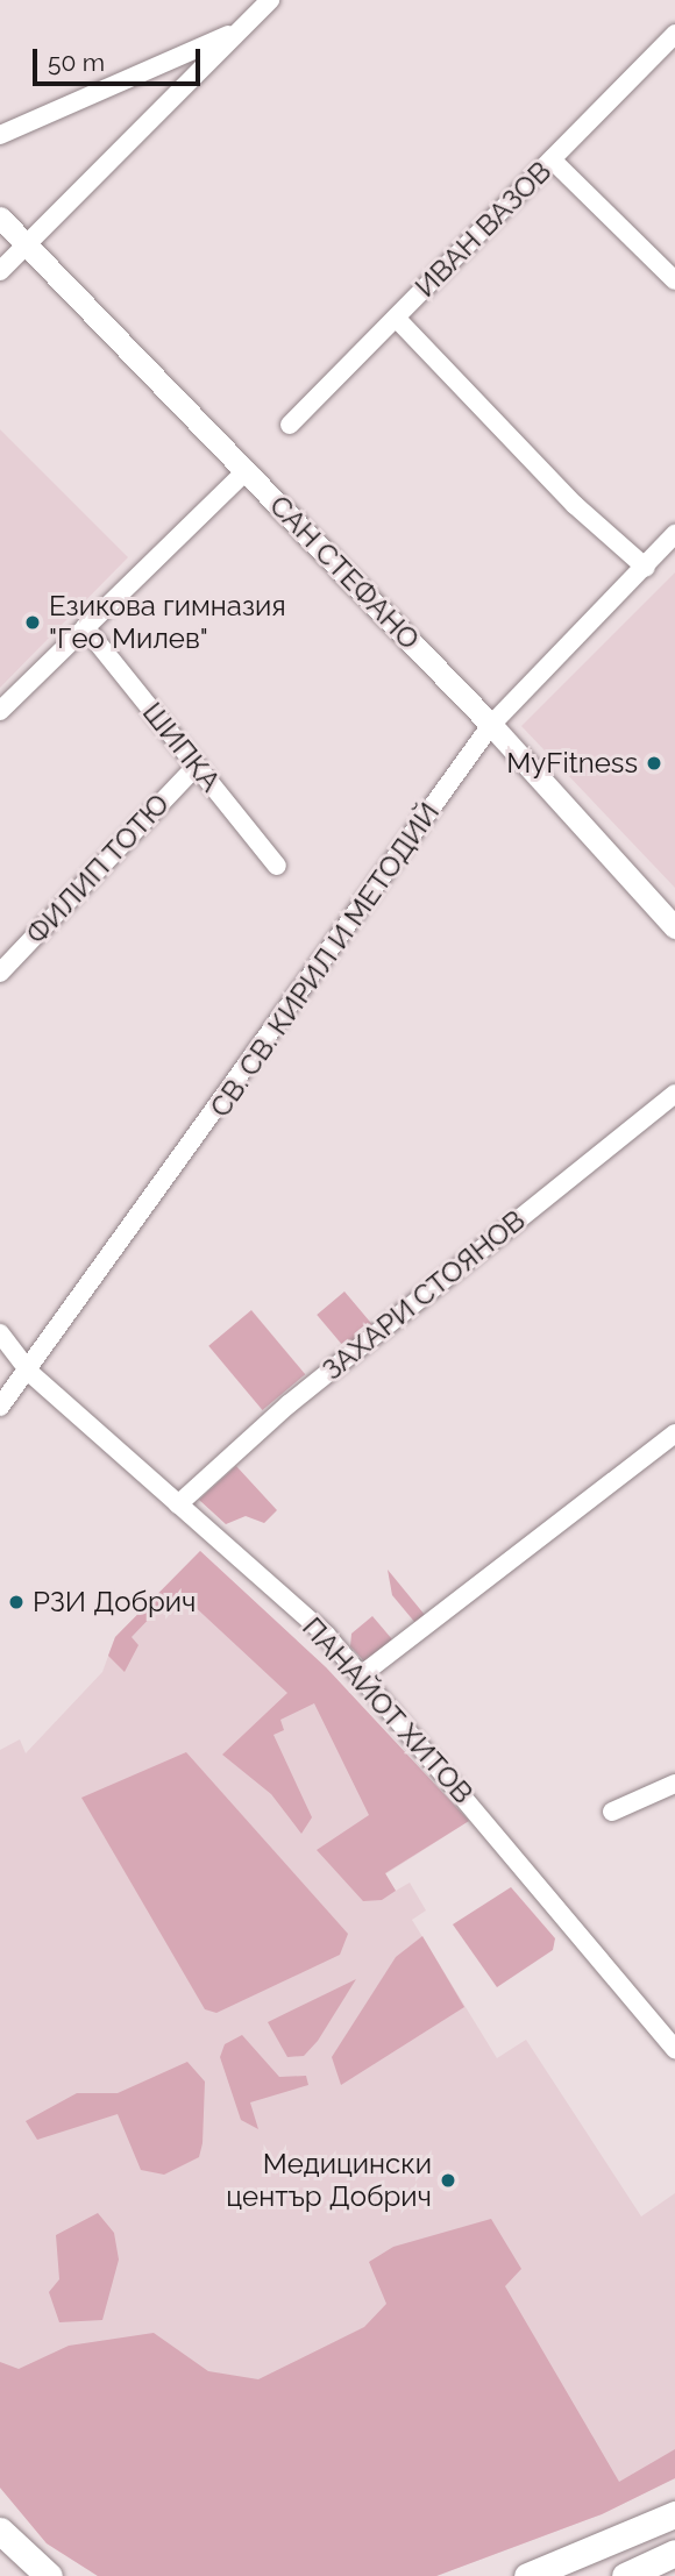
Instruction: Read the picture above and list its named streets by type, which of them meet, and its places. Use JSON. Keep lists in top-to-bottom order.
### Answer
{
  "streets": {
    "street": [
      "ИВАН ВАЗОВ",
      "САН СТЕФАНО",
      "ШИПКА",
      "ФИЛИП ТОТЮ",
      "СВ. СВ. КИРИЛ И МЕТОДИЙ",
      "ЗАХАРИ СТОЯНОВ",
      "ПАНАЙОТ ХИТОВ"
    ]
  },
  "crossings": [
    ["САН СТЕФАНО", "СВ. СВ. КИРИЛ И МЕТОДИЙ"],
    ["ШИПКА", "ФИЛИП ТОТЮ"],
    ["СВ. СВ. КИРИЛ И МЕТОДИЙ", "ПАНАЙОТ ХИТОВ"],
    ["ЗАХАРИ СТОЯНОВ", "ПАНАЙОТ ХИТОВ"]
  ],
  "places": [
    "Езикова гимназия \"Гео Милев\"",
    "MyFitness",
    "РЗИ Добрич",
    "Медицински център Добрич"
  ],
  "scale_bar": "50 m"
}
